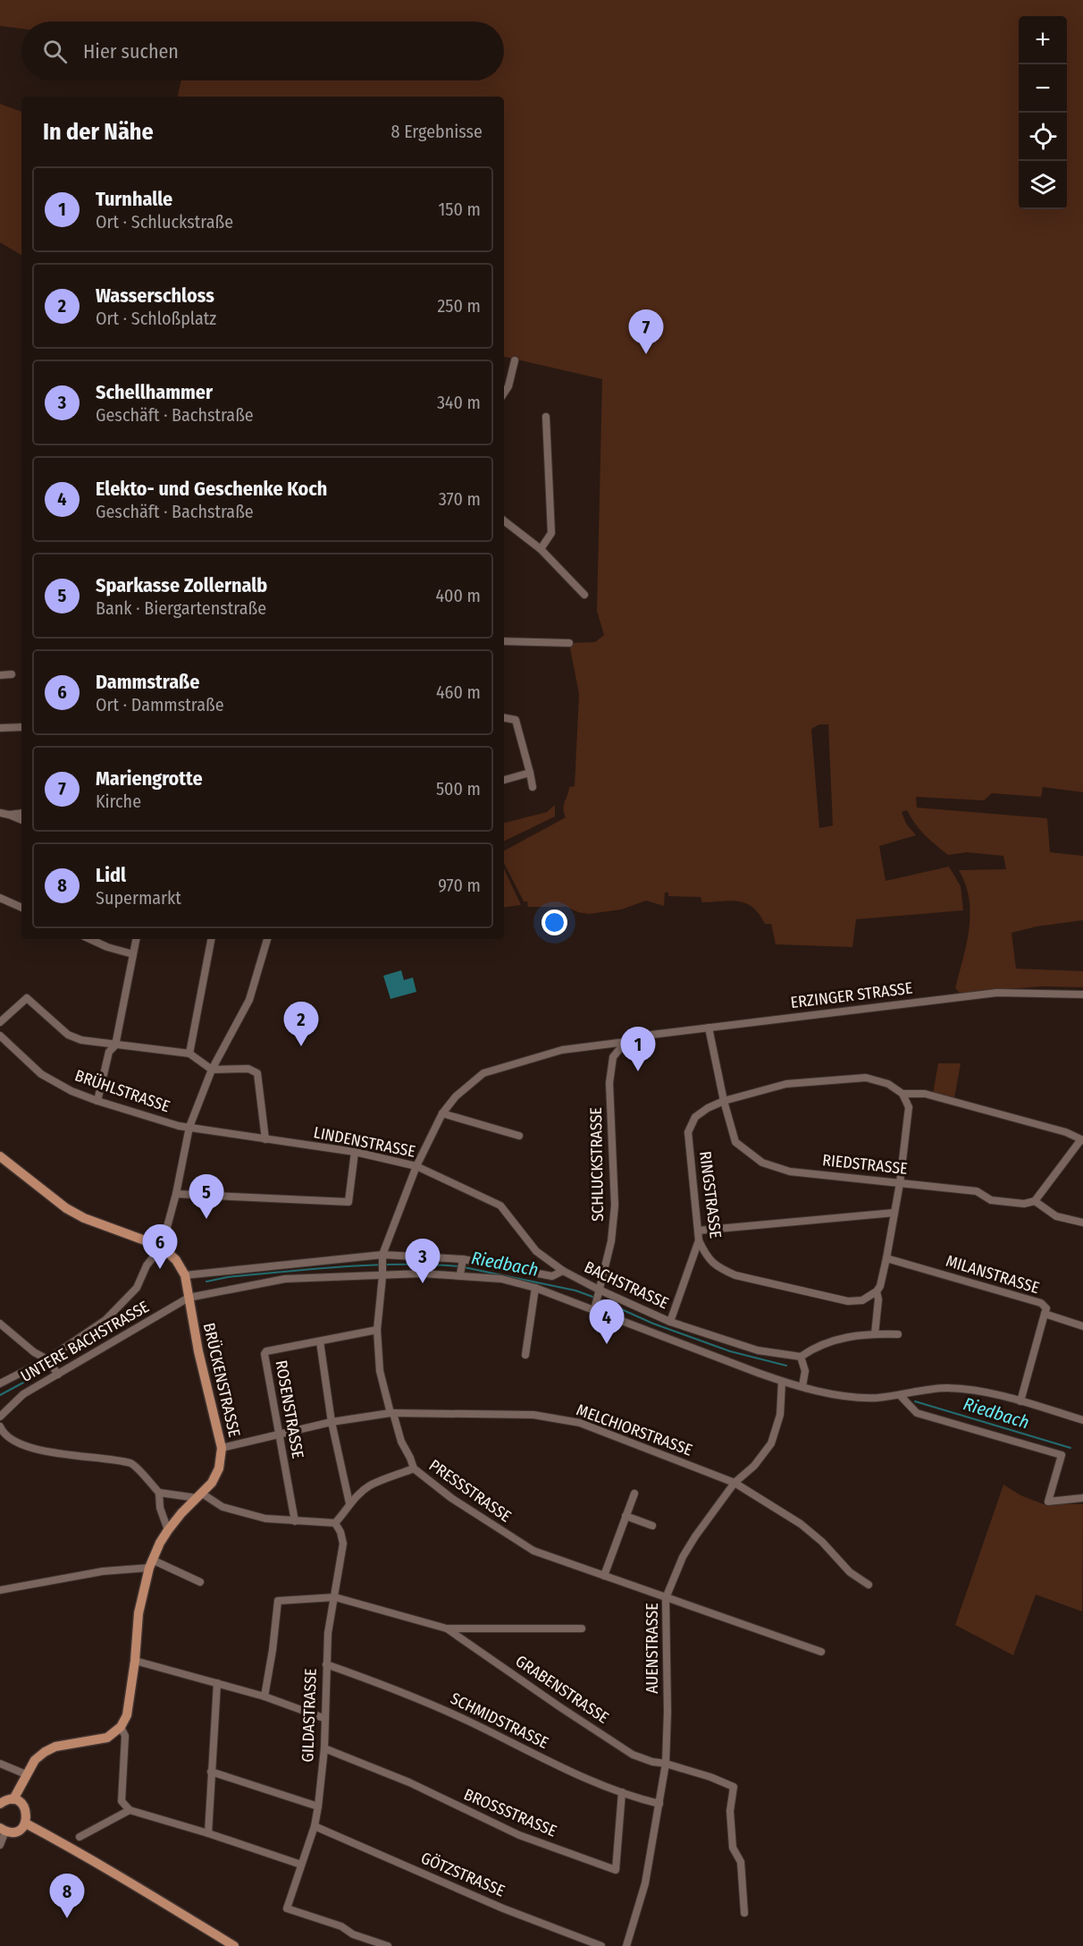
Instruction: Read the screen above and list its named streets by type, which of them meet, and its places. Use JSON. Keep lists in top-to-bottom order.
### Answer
{
  "streets": {
    "main road": ["BRÜCKENSTRASSE"],
    "street": [
      "ERZINGER STRASSE",
      "BRÜHLSTRASSE",
      "LINDENSTRASSE",
      "SCHLUCKSTRASSE",
      "RIEDSTRASSE",
      "RINGSTRASSE",
      "MILANSTRASSE",
      "BACHSTRASSE",
      "UNTERE BACHSTRASSE",
      "ROSENSTRASSE",
      "MELCHIORSTRASSE",
      "PRESSSTRASSE",
      "AUENSTRASSE",
      "GRABENSTRASSE",
      "GILDASTRASSE",
      "SCHMIDSTRASSE",
      "BROSSSTRASSE",
      "GÖTZSTRASSE"
    ]
  },
  "crossings": [
    ["ERZINGER STRASSE", "LINDENSTRASSE"],
    ["ERZINGER STRASSE", "SCHLUCKSTRASSE"],
    ["ERZINGER STRASSE", "RIEDSTRASSE"],
    ["ERZINGER STRASSE", "BACHSTRASSE"],
    ["ERZINGER STRASSE", "PRESSSTRASSE"],
    ["BRÜHLSTRASSE", "LINDENSTRASSE"],
    ["LINDENSTRASSE", "BACHSTRASSE"],
    ["SCHLUCKSTRASSE", "BACHSTRASSE"],
    ["RIEDSTRASSE", "RINGSTRASSE"],
    ["BACHSTRASSE", "UNTERE BACHSTRASSE"],
    ["BACHSTRASSE", "BRÜCKENSTRASSE"],
    ["BACHSTRASSE", "PRESSSTRASSE"],
    ["BACHSTRASSE", "AUENSTRASSE"],
    ["UNTERE BACHSTRASSE", "BRÜCKENSTRASSE"],
    ["BRÜCKENSTRASSE", "MELCHIORSTRASSE"],
    ["ROSENSTRASSE", "MELCHIORSTRASSE"],
    ["ROSENSTRASSE", "PRESSSTRASSE"],
    ["MELCHIORSTRASSE", "PRESSSTRASSE"],
    ["MELCHIORSTRASSE", "AUENSTRASSE"],
    ["PRESSSTRASSE", "AUENSTRASSE"],
    ["AUENSTRASSE", "GRABENSTRASSE"],
    ["AUENSTRASSE", "SCHMIDSTRASSE"],
    ["GRABENSTRASSE", "GILDASTRASSE"],
    ["GILDASTRASSE", "SCHMIDSTRASSE"],
    ["GILDASTRASSE", "BROSSSTRASSE"],
    ["GILDASTRASSE", "GÖTZSTRASSE"],
    ["SCHMIDSTRASSE", "BROSSSTRASSE"]
  ],
  "water": ["Riedbach"],
  "page": {
    "map_buttons": ["+", "−"],
    "search": "Hier suchen",
    "heading": ["In der Nähe", "8 Ergebnisse"],
    "list": [
      {
        "mark": "1",
        "name": "Turnhalle",
        "note": "Ort · Schluckstraße",
        "value": "150 m"
      },
      {
        "mark": "2",
        "name": "Wasserschloss",
        "note": "Ort · Schloßplatz",
        "value": "250 m"
      },
      {
        "mark": "3",
        "name": "Schellhammer",
        "note": "Geschäft · Bachstraße",
        "value": "340 m"
      },
      {
        "mark": "4",
        "name": "Elekto- und Geschenke Koch",
        "note": "Geschäft · Bachstraße",
        "value": "370 m"
      },
      {
        "mark": "5",
        "name": "Sparkasse Zollernalb",
        "note": "Bank · Biergartenstraße",
        "value": "400 m"
      },
      {
        "mark": "6",
        "name": "Dammstraße",
        "note": "Ort · Dammstraße",
        "value": "460 m"
      },
      {
        "mark": "7",
        "name": "Mariengrotte",
        "note": "Kirche",
        "value": "500 m"
      },
      {
        "mark": "8",
        "name": "Lidl",
        "note": "Supermarkt",
        "value": "970 m"
      }
    ],
    "pins": [
      "7",
      "2",
      "1",
      "5",
      "6",
      "3",
      "4",
      "8"
    ]
  }
}
